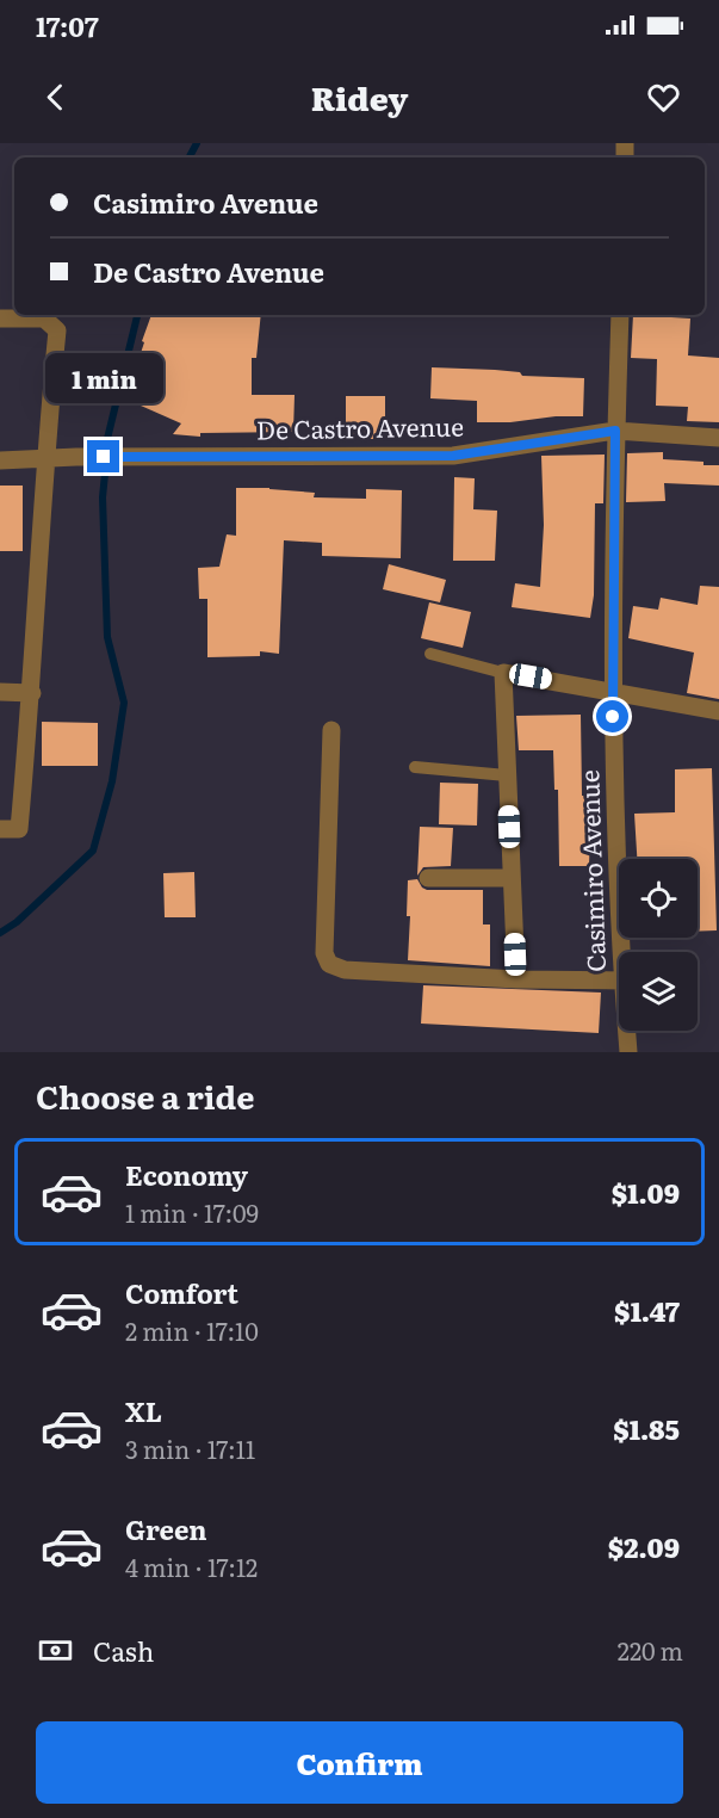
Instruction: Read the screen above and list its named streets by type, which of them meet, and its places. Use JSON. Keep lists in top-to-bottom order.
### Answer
{
  "streets": {
    "street": ["De Castro Avenue", "Casimiro Avenue"]
  },
  "crossings": [
    ["De Castro Avenue", "Casimiro Avenue"]
  ],
  "page": {
    "status": "17:07",
    "header": "Ridey",
    "banner": ["Casimiro Avenue", "De Castro Avenue"],
    "bubble": "1 min",
    "heading": "Choose a ride",
    "list": [
      {
        "name": "Economy",
        "note": "1 min · 17:09",
        "value": "$1.09"
      },
      {
        "name": "Comfort",
        "note": "2 min · 17:10",
        "value": "$1.47"
      },
      {
        "name": "XL",
        "note": "3 min · 17:11",
        "value": "$1.85"
      },
      {
        "name": "Green",
        "note": "4 min · 17:12",
        "value": "$2.09"
      }
    ],
    "pay": ["Cash", "220 m"],
    "buttons": "Confirm"
  }
}
